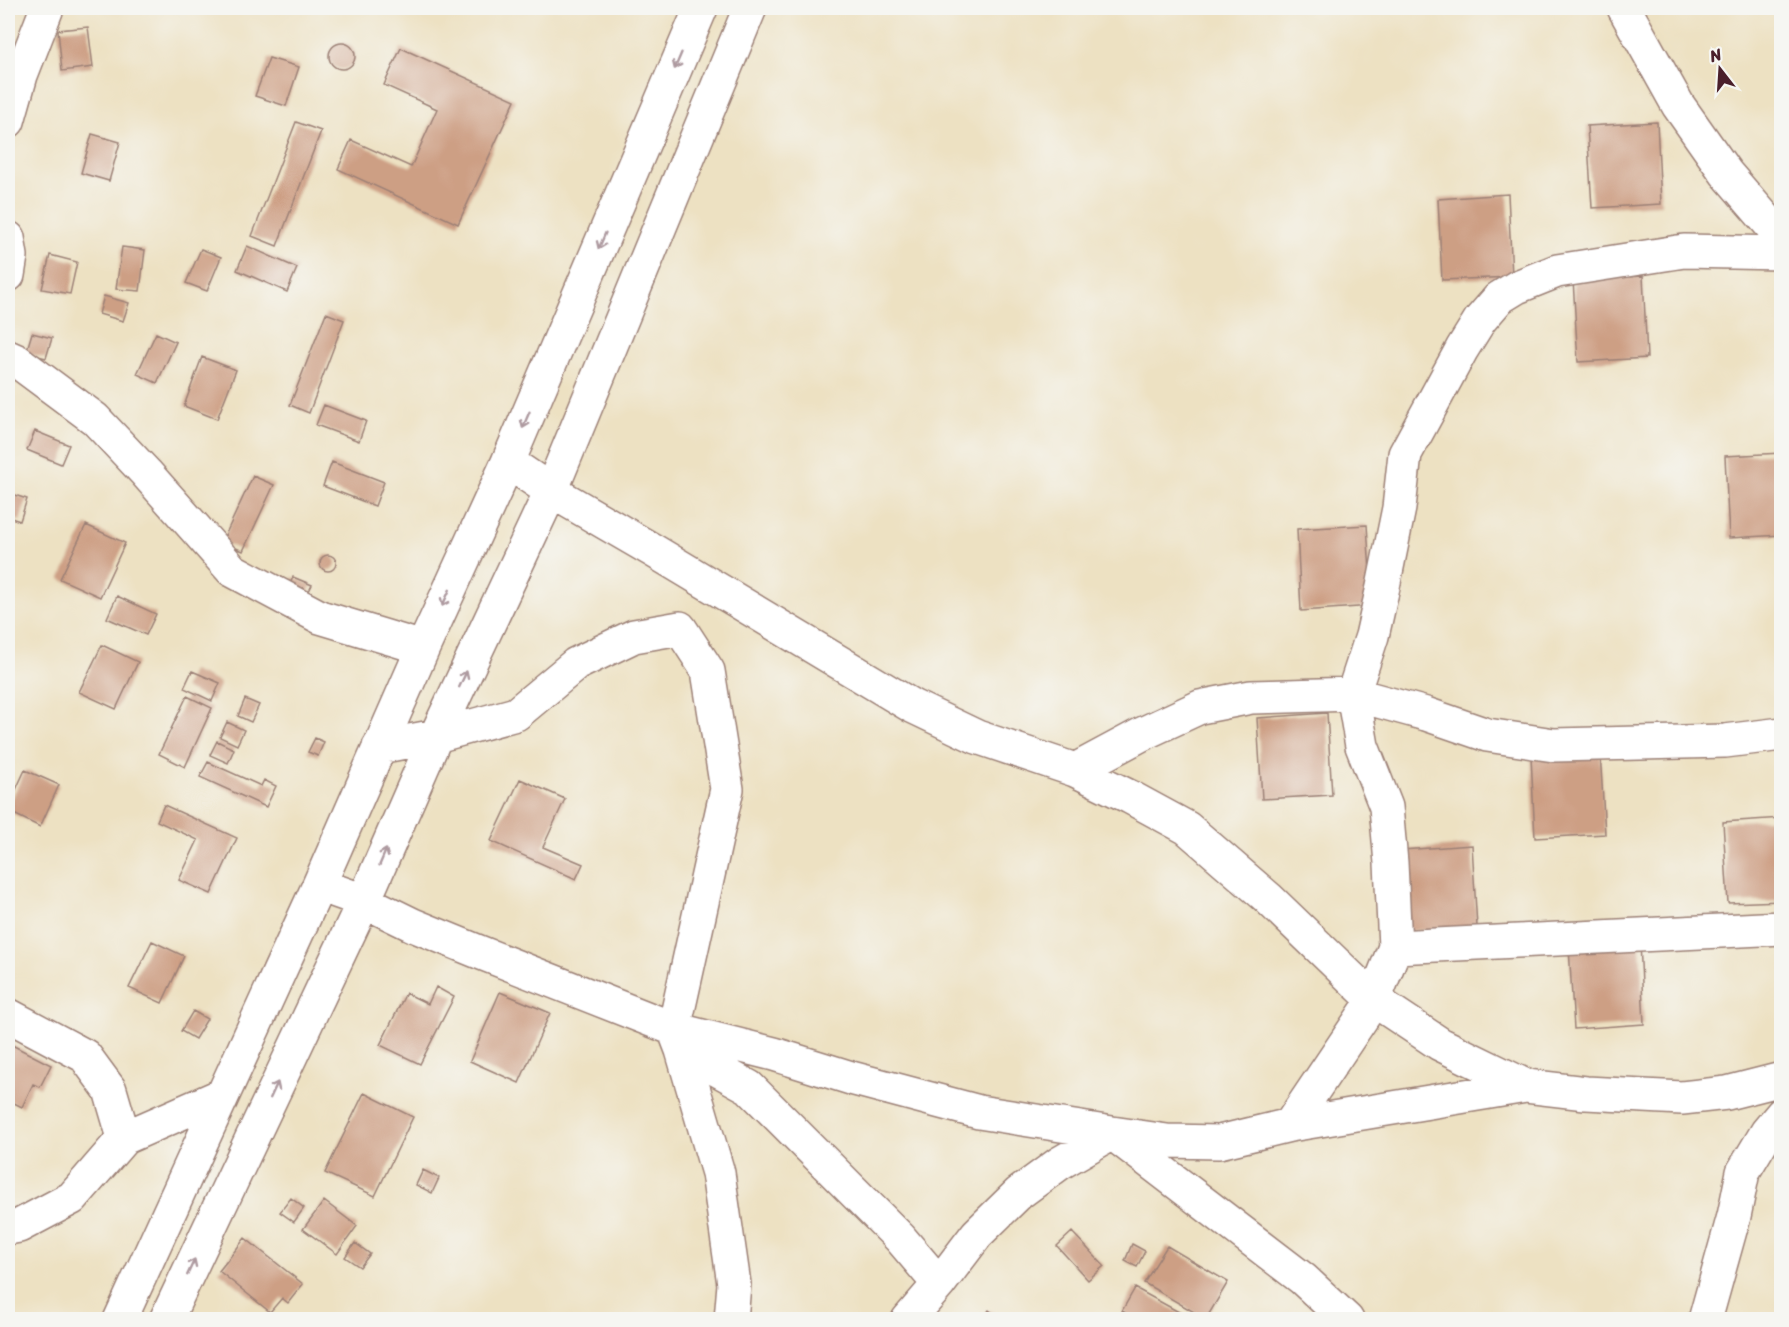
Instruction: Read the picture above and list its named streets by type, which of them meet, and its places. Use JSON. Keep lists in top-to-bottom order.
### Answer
{
  "north": "top"
}
